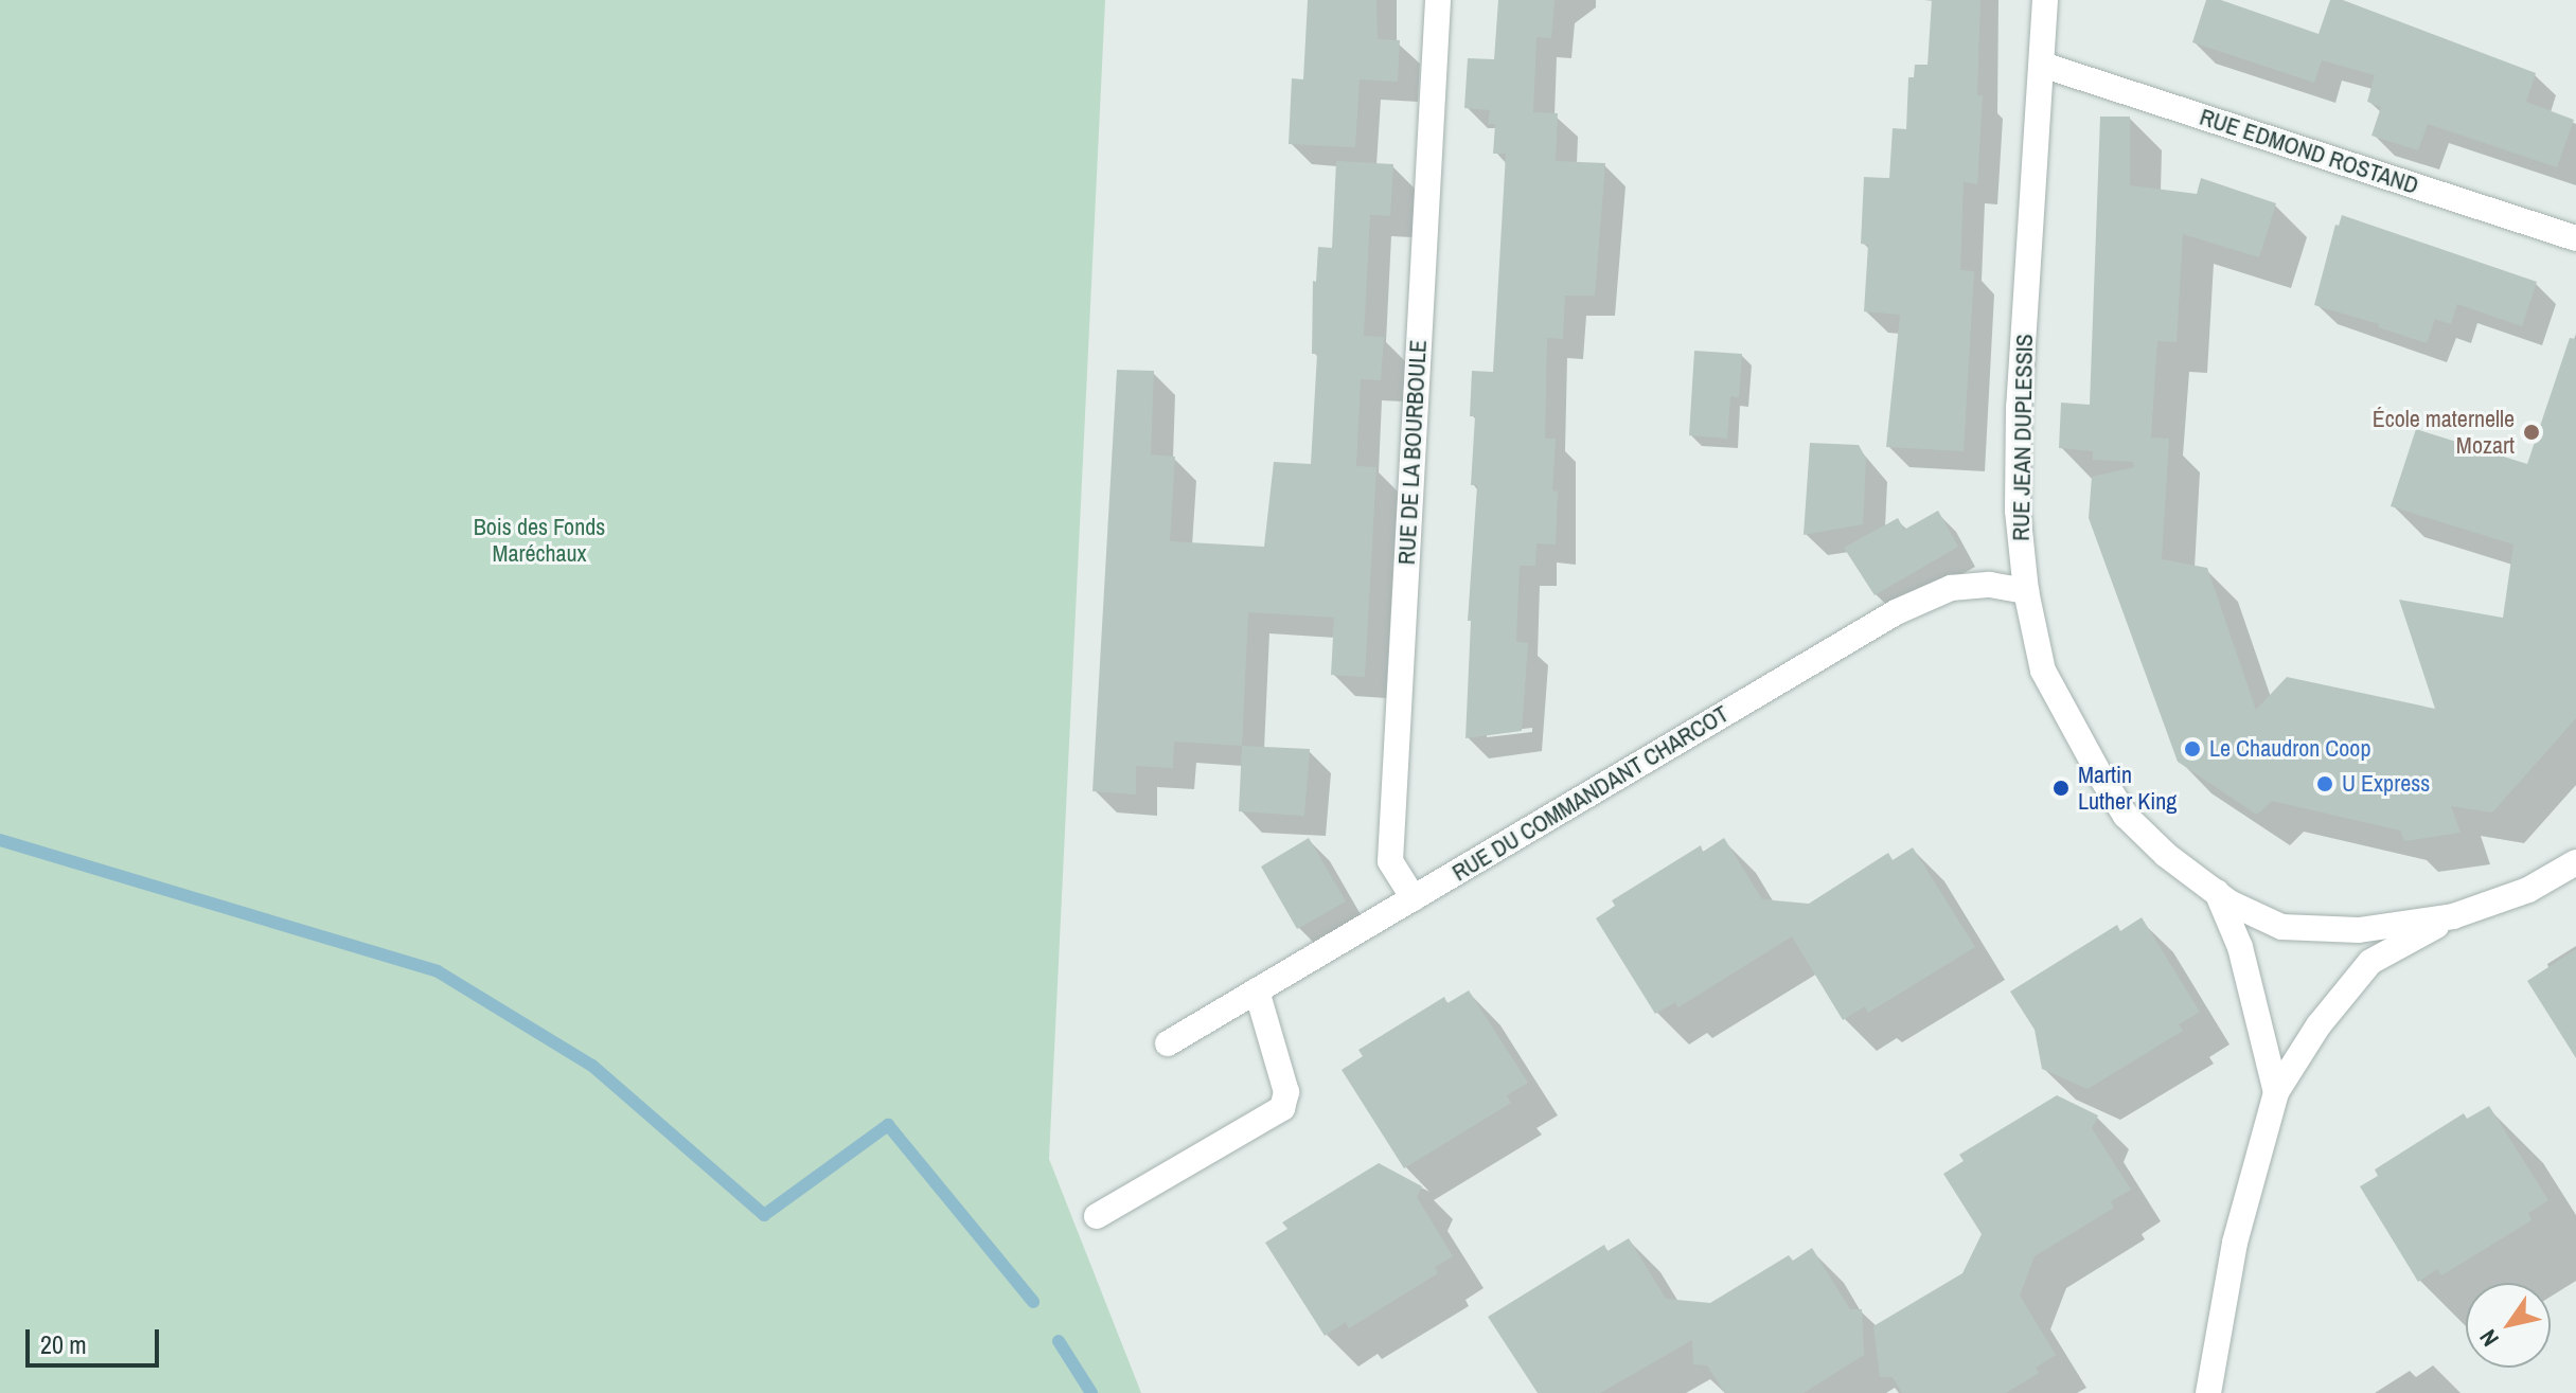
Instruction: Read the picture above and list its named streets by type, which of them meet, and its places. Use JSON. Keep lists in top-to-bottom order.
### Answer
{
  "streets": {
    "street": [
      "RUE EDMOND ROSTAND",
      "RUE JEAN DUPLESSIS",
      "RUE DE LA BOURBOULE",
      "RUE DU COMMANDANT CHARCOT"
    ]
  },
  "crossings": [
    ["RUE EDMOND ROSTAND", "RUE JEAN DUPLESSIS"],
    ["RUE JEAN DUPLESSIS", "RUE DU COMMANDANT CHARCOT"],
    ["RUE DE LA BOURBOULE", "RUE DU COMMANDANT CHARCOT"]
  ],
  "parks": ["Bois des Fonds Maréchaux"],
  "places": [
    "École maternelle Mozart",
    "Le Chaudron Coop",
    "U Express",
    "Martin Luther King"
  ],
  "scale_bar": "20 m",
  "north": "bottom left"
}
